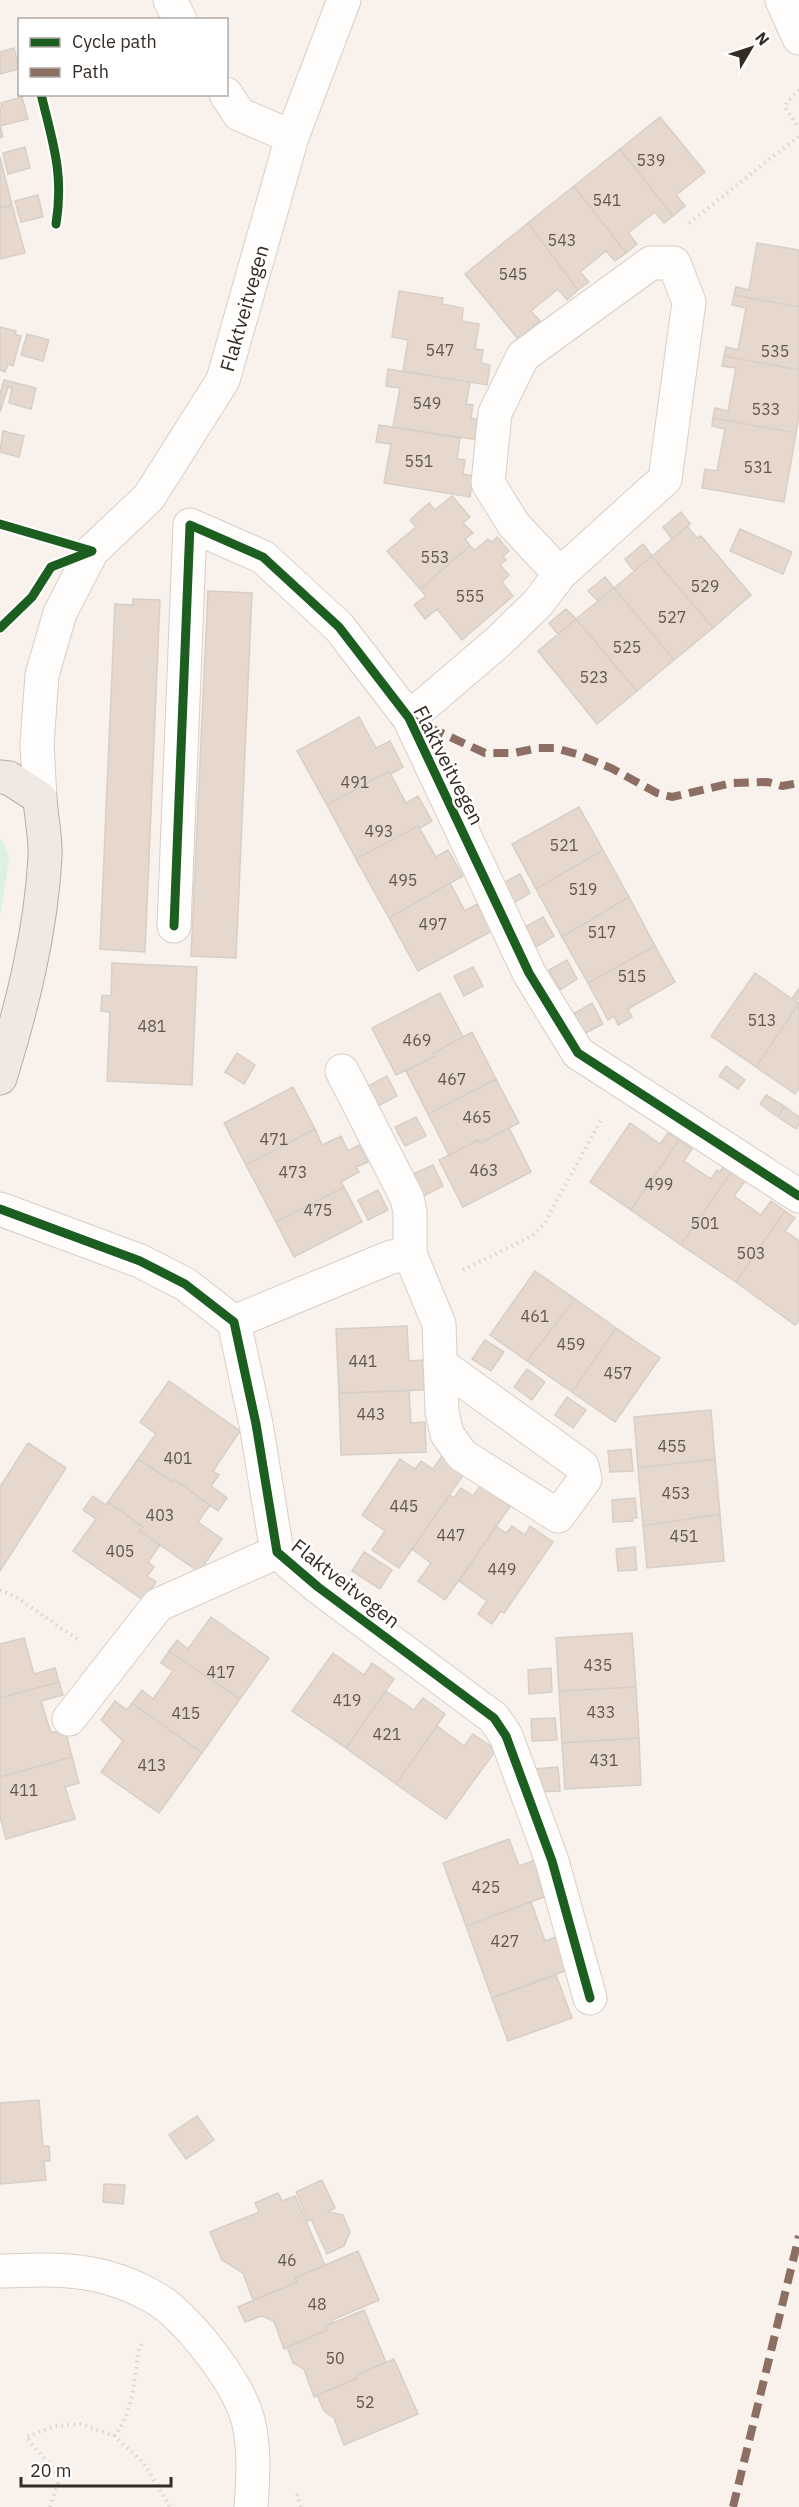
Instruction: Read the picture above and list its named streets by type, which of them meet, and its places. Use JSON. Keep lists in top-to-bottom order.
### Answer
{
  "streets": {
    "main road": ["Flaktveitvegen"]
  },
  "house_numbers": [
    "539",
    "541",
    "543",
    "545",
    "547",
    "535",
    "549",
    "533",
    "551",
    "531",
    "553",
    "529",
    "555",
    "527",
    "525",
    "523",
    "491",
    "493",
    "521",
    "495",
    "519",
    "497",
    "517",
    "515",
    "513",
    "481",
    "469",
    "467",
    "465",
    "471",
    "463",
    "473",
    "499",
    "475",
    "501",
    "503",
    "461",
    "459",
    "441",
    "457",
    "443",
    "455",
    "401",
    "453",
    "445",
    "403",
    "447",
    "451",
    "405",
    "449",
    "435",
    "417",
    "419",
    "433",
    "415",
    "421",
    "431",
    "413",
    "411",
    "425",
    "427",
    "46",
    "48",
    "50",
    "52"
  ],
  "legend": ["Cycle path", "Path"],
  "scale_bar": "20 m",
  "north": "top right"
}
